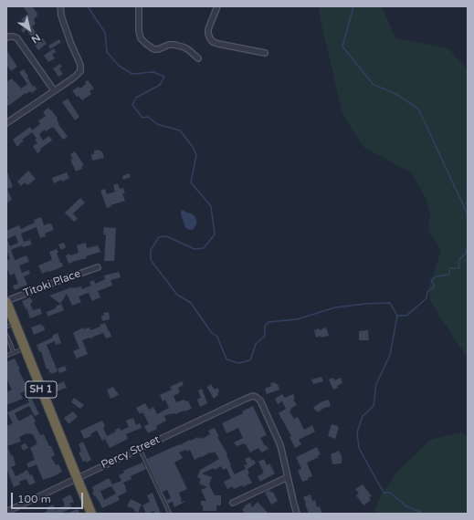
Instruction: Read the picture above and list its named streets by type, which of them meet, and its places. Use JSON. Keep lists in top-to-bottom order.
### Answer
{
  "streets": {
    "highway": ["SH 1"],
    "street": ["Titoki Place", "Percy Street"]
  },
  "crossings": [
    ["Titoki Place", "SH 1"],
    ["SH 1", "Percy Street"]
  ],
  "scale_bar": "100 m",
  "north": "bottom right"
}
